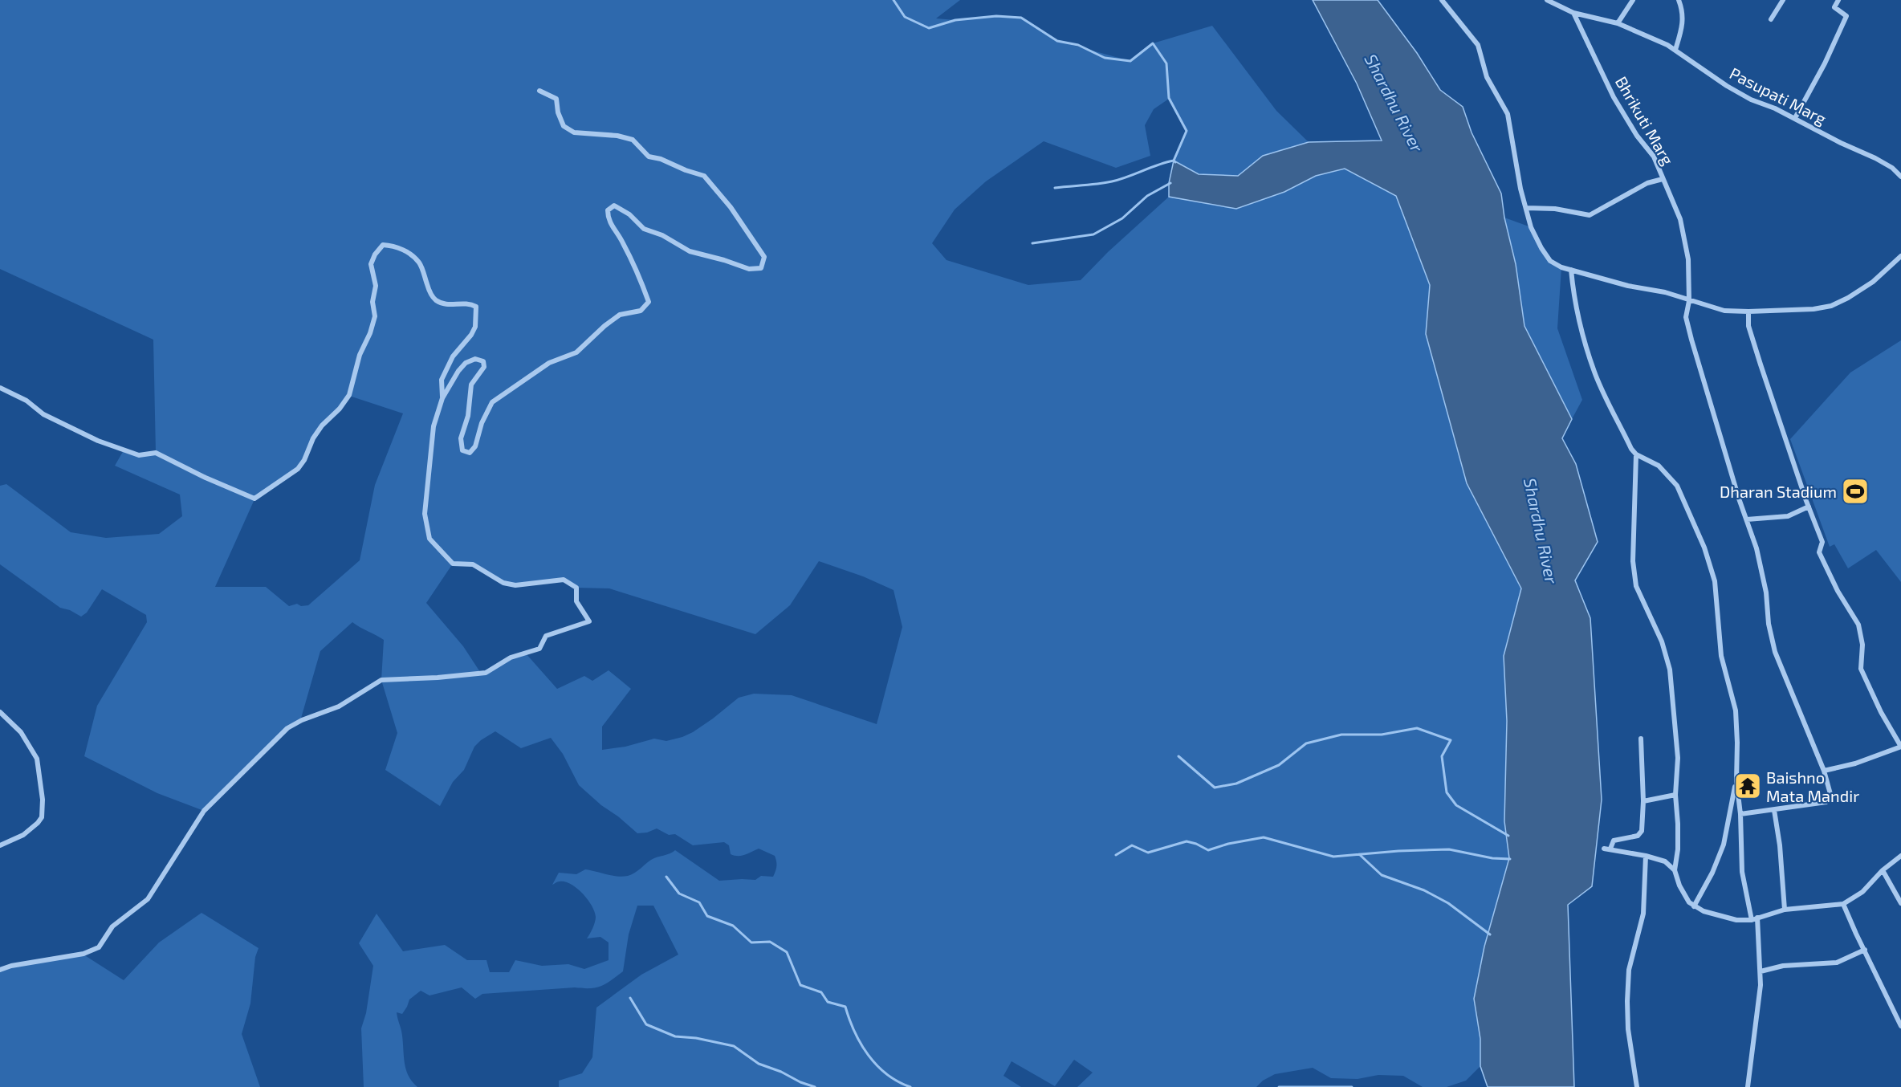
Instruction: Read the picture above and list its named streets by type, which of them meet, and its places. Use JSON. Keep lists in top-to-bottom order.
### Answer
{
  "streets": {
    "street": ["Pasupati Marg", "Bhrikuti Marg"]
  },
  "crossings": [
    ["Pasupati Marg", "Bhrikuti Marg"]
  ],
  "water": ["Shardhu River"],
  "places": {
    "sports": ["Dharan Stadium"],
    "temple": ["Baishno Mata Mandir"]
  }
}
